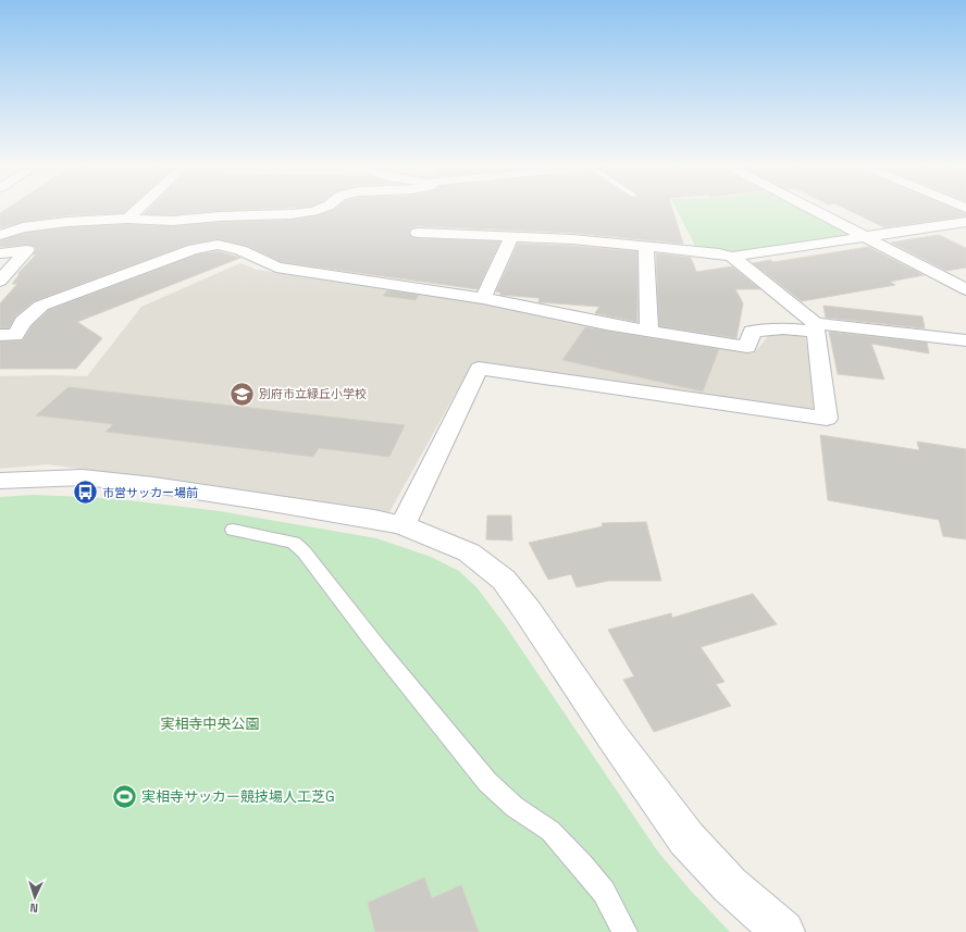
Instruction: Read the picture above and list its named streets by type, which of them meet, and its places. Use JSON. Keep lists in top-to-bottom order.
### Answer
{
  "parks": ["実相寺中央公園"],
  "places": {
    "school or university": ["別府市立緑丘小学校"],
    "bus stop": ["市営サッカー場前"],
    "sports": ["実相寺サッカー競技場人工芝G"]
  },
  "north": "bottom"
}
